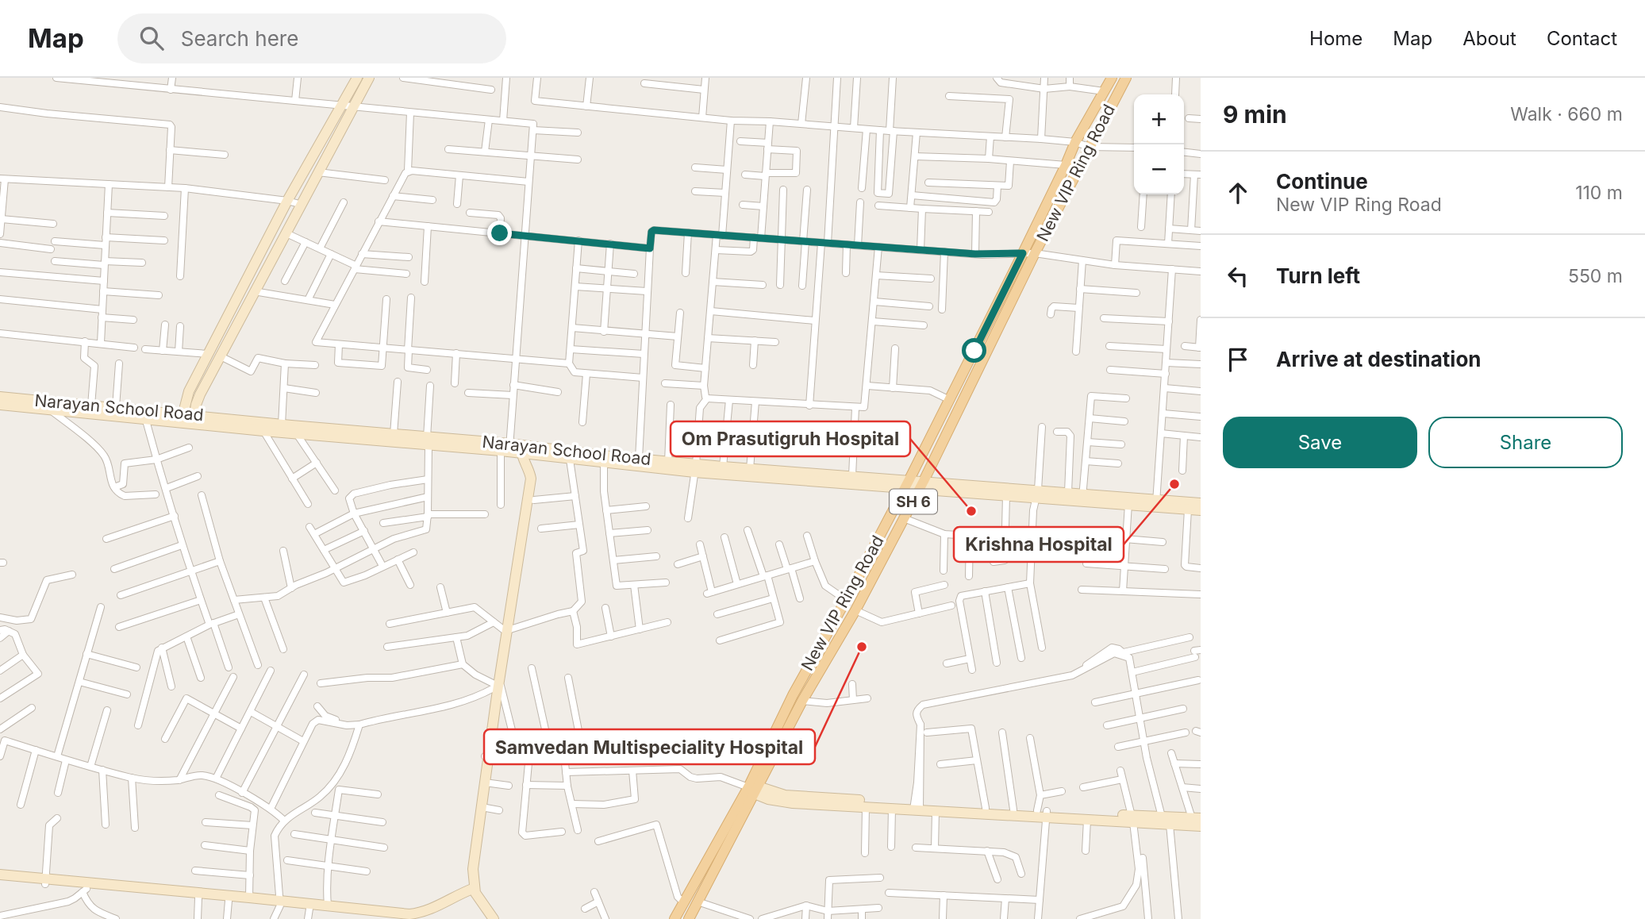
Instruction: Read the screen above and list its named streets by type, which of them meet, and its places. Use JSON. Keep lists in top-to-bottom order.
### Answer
{
  "streets": {
    "main road": ["New VIP Ring Road", "SH 6"],
    "street": ["Narayan School Road"]
  },
  "crossings": [
    ["New VIP Ring Road", "Narayan School Road"]
  ],
  "places": ["Krishna Hospital", "Om Prasutigruh Hospital", "Samvedan Multispeciality Hospital"],
  "page": {
    "header": "Map",
    "search": "Search here",
    "nav": [
      "Home",
      "Map",
      "About",
      "Contact"
    ],
    "heading": ["9 min", "Walk · 660 m"],
    "map_buttons": ["+", "−"],
    "list": [
      ["Continue", "New VIP Ring Road", "110 m"],
      ["Turn left", "550 m"],
      "Arrive at destination"
    ],
    "buttons": ["Save", "Share"]
  }
}
